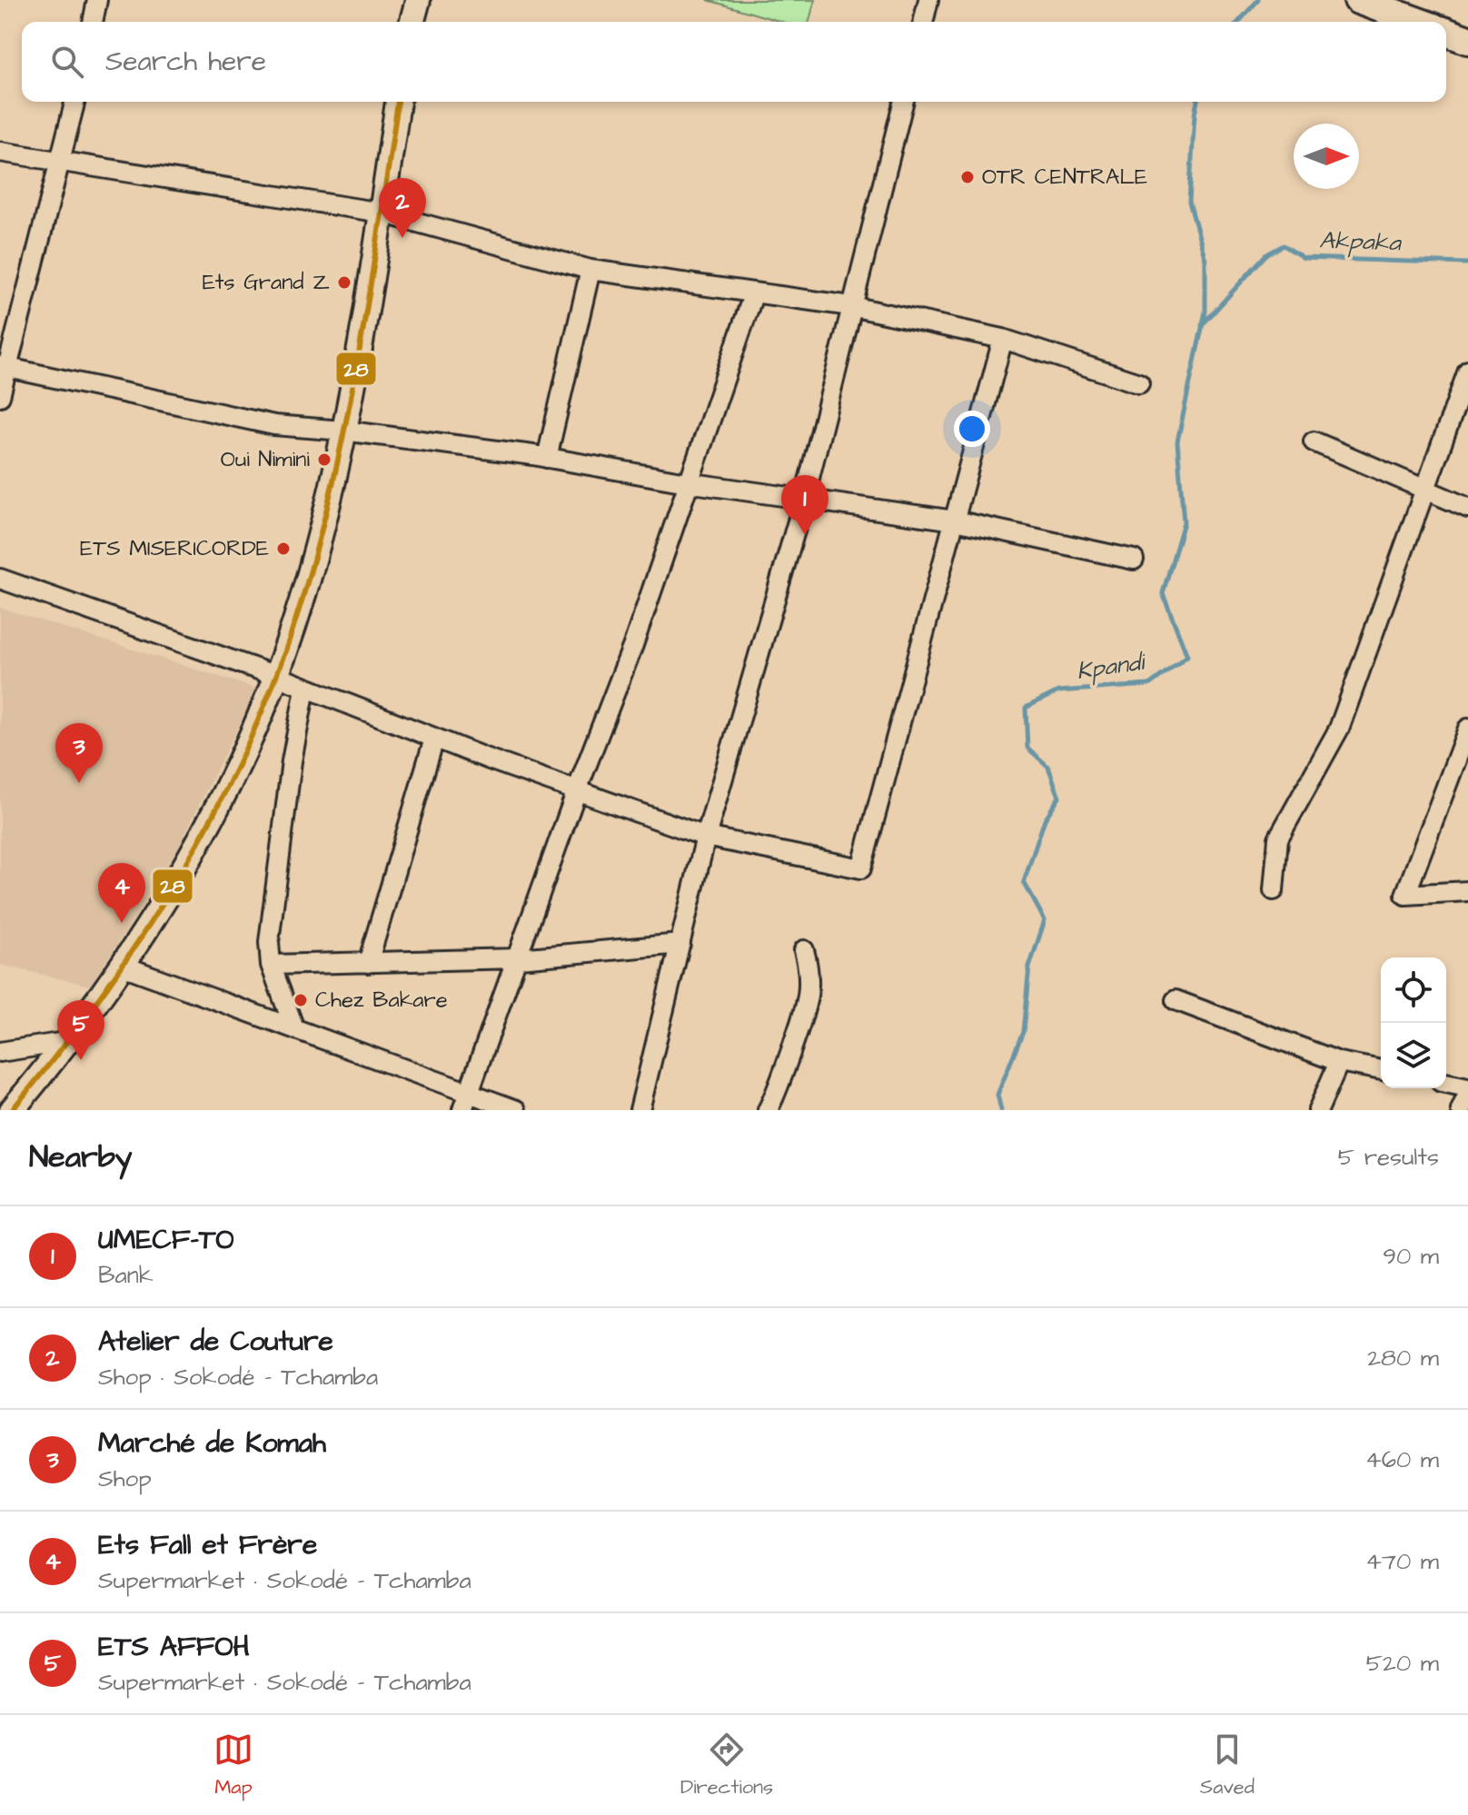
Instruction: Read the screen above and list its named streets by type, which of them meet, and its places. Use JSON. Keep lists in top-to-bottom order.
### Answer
{
  "water": ["Akpaka", "Kpandi"],
  "places": [
    "OTR CENTRALE",
    "Ets Grand Z",
    "Oui Nimini",
    "ETS MISERICORDE",
    "Chez Bakare"
  ],
  "lines": ["transit line 28"],
  "north": "right",
  "page": {
    "search": "Search here",
    "pins": [
      "2",
      "1",
      "3",
      "4",
      "5"
    ],
    "heading": ["Nearby", "5 results"],
    "list": [
      {
        "mark": "1",
        "name": "UMECF-TO",
        "note": "Bank",
        "value": "90 m"
      },
      {
        "mark": "2",
        "name": "Atelier de Couture",
        "note": "Shop · Sokodé - Tchamba",
        "value": "280 m"
      },
      {
        "mark": "3",
        "name": "Marché de Komah",
        "note": "Shop",
        "value": "460 m"
      },
      {
        "mark": "4",
        "name": "Ets Fall et Frère",
        "note": "Supermarket · Sokodé - Tchamba",
        "value": "470 m"
      },
      {
        "mark": "5",
        "name": "ETS AFFOH",
        "note": "Supermarket · Sokodé - Tchamba",
        "value": "520 m"
      }
    ],
    "nav": ["Map", "Directions", "Saved"]
  }
}
